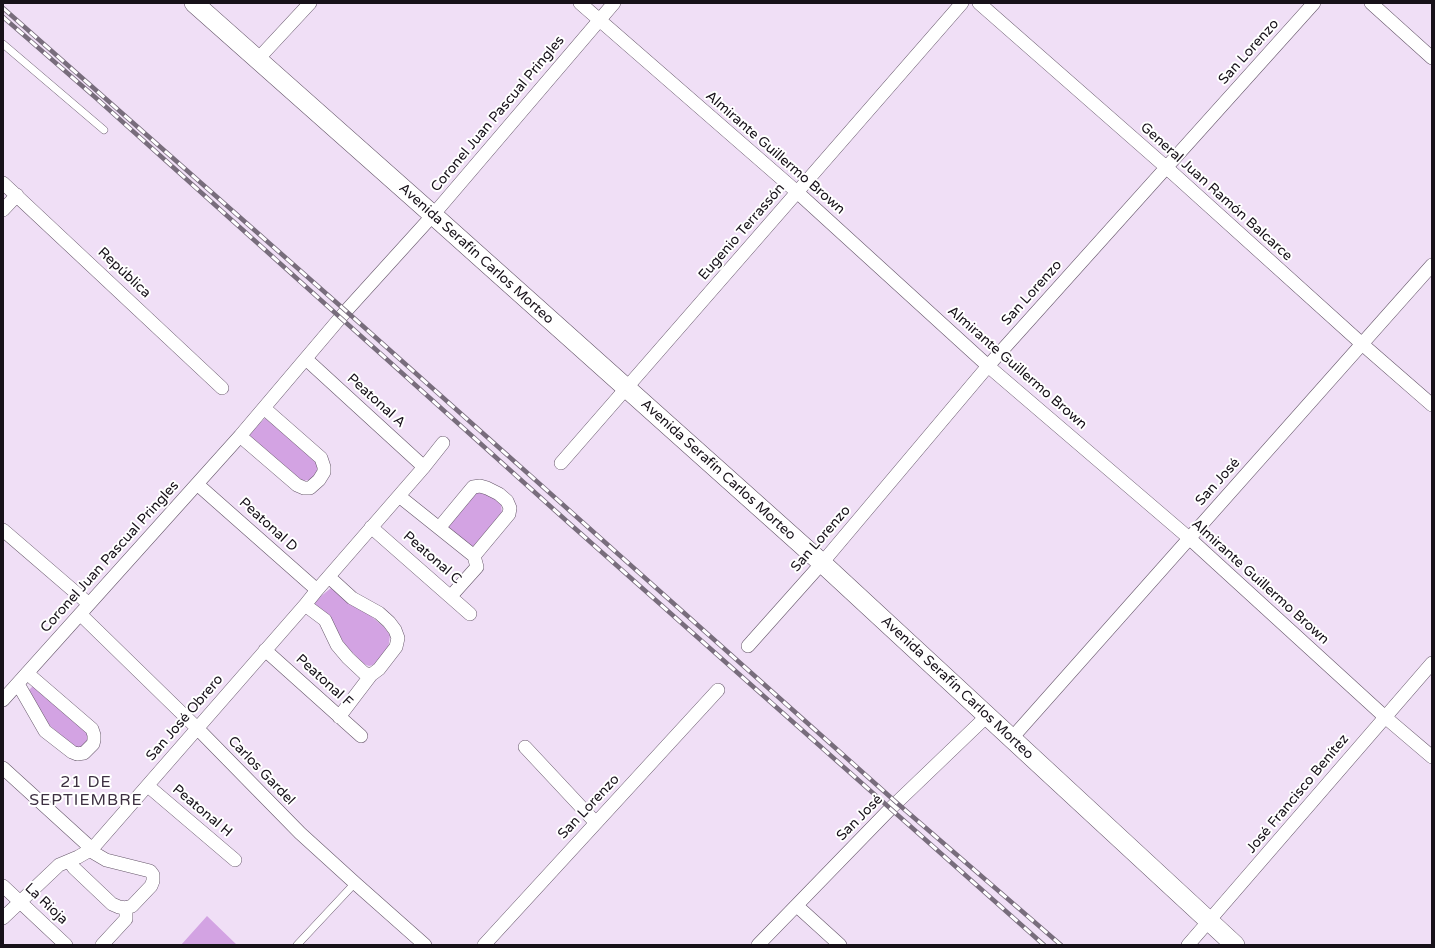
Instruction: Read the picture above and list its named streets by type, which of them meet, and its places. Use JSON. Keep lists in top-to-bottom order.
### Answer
{
  "streets": {
    "main road": ["Avenida Serafín Carlos Morteo"],
    "street": [
      "San Lorenzo",
      "Coronel Juan Pascual Pringles",
      "Almirante Guillermo Brown",
      "General Juan Ramón Balcarce",
      "Eugenio Terrassón",
      "República",
      "Peatonal A",
      "San José",
      "Peatonal D",
      "Peatonal C",
      "Peatonal F",
      "San José Obrero",
      "Carlos Gardel",
      "José Francisco Benítez",
      "Peatonal H",
      "La Rioja"
    ]
  },
  "crossings": [
    ["San Lorenzo", "Almirante Guillermo Brown"],
    ["San Lorenzo", "General Juan Ramón Balcarce"],
    ["San Lorenzo", "Avenida Serafín Carlos Morteo"],
    ["Coronel Juan Pascual Pringles", "Almirante Guillermo Brown"],
    ["Coronel Juan Pascual Pringles", "Avenida Serafín Carlos Morteo"],
    ["Coronel Juan Pascual Pringles", "Peatonal A"],
    ["Coronel Juan Pascual Pringles", "Peatonal D"],
    ["Coronel Juan Pascual Pringles", "Carlos Gardel"],
    ["Almirante Guillermo Brown", "Eugenio Terrassón"],
    ["Almirante Guillermo Brown", "San José"],
    ["Almirante Guillermo Brown", "José Francisco Benítez"],
    ["General Juan Ramón Balcarce", "San José"],
    ["Eugenio Terrassón", "Avenida Serafín Carlos Morteo"],
    ["Avenida Serafín Carlos Morteo", "San José"],
    ["Avenida Serafín Carlos Morteo", "José Francisco Benítez"],
    ["Peatonal A", "San José Obrero"],
    ["Peatonal D", "San José Obrero"],
    ["Peatonal C", "San José Obrero"],
    ["Peatonal F", "San José Obrero"],
    ["San José Obrero", "Carlos Gardel"],
    ["San José Obrero", "Peatonal H"],
    ["San José Obrero", "La Rioja"]
  ],
  "districts": ["21 DE SEPTIEMBRE"]
}
